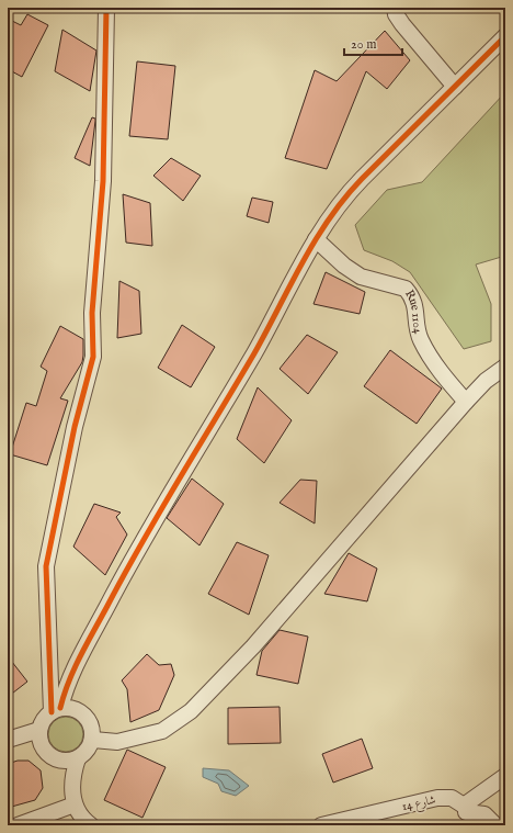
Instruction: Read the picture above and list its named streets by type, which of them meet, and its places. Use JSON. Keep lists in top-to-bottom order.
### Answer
{
  "streets": {
    "street": ["Rue 1104", "شارع 14"]
  },
  "scale_bar": "20 m"
}
